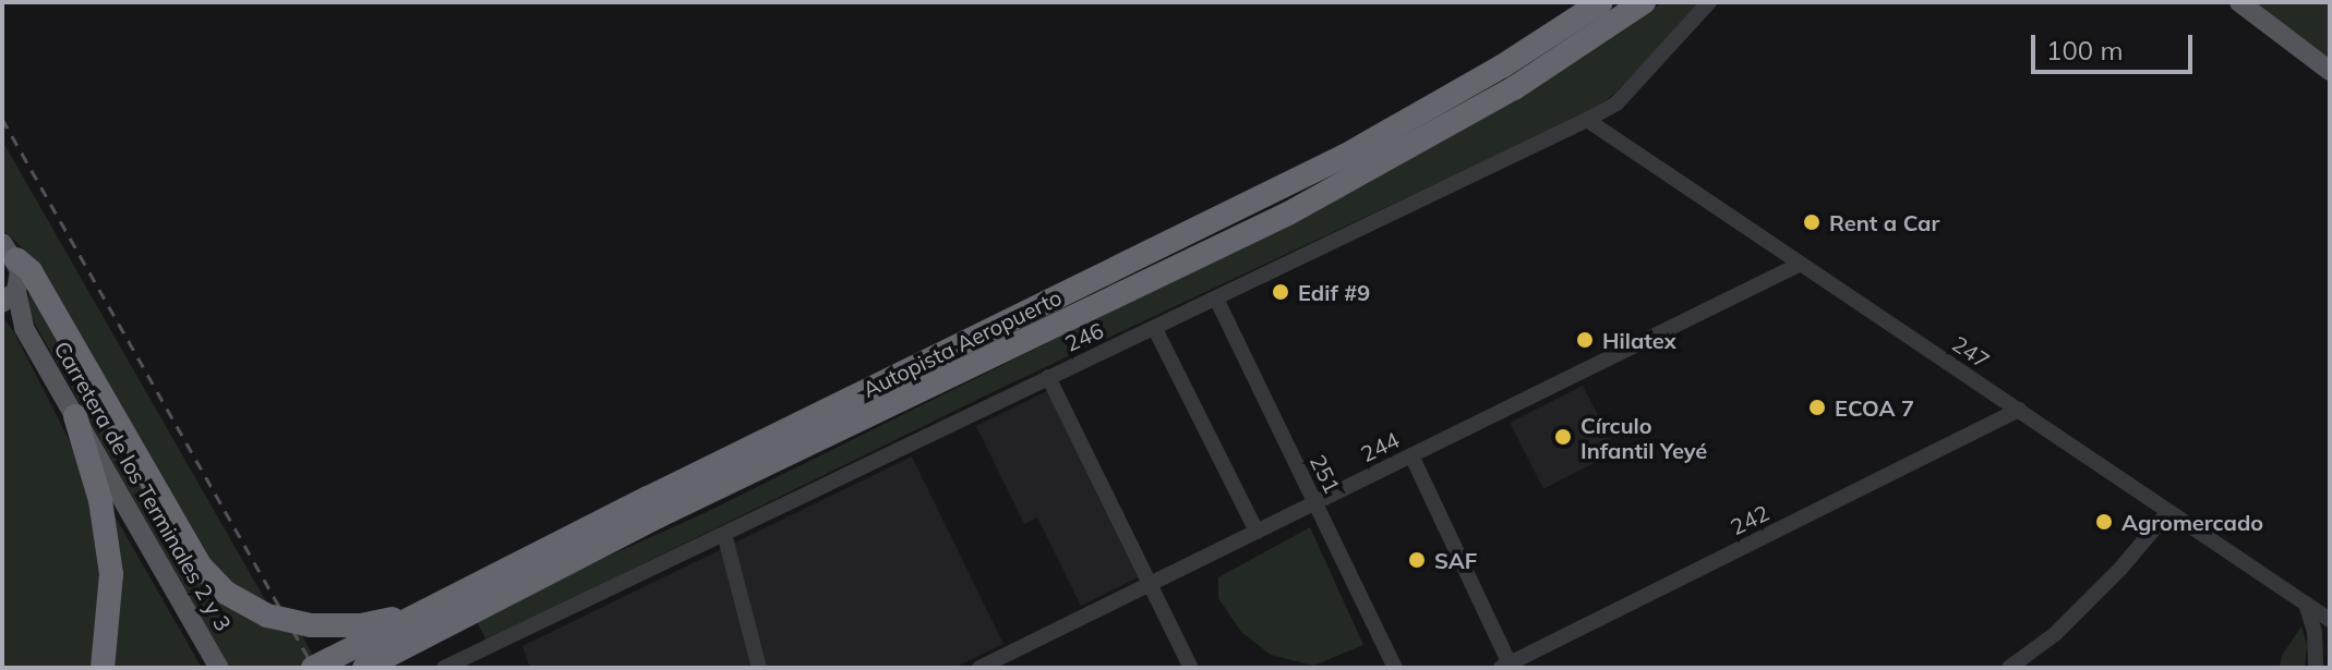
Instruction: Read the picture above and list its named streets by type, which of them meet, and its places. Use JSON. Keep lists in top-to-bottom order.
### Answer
{
  "streets": {
    "highway": ["Autopista Aeropuerto"],
    "main road": ["Carretera de los Terminales 2 y 3"],
    "street": [
      "246",
      "247",
      "244",
      "251",
      "242"
    ]
  },
  "crossings": [
    ["246", "247"],
    ["246", "251"],
    ["247", "244"],
    ["247", "242"],
    ["244", "251"]
  ],
  "places": [
    "Rent a Car",
    "Edif #9",
    "Hilatex",
    "ECOA 7",
    "Círculo Infantil Yeyé",
    "Agromercado",
    "SAF"
  ],
  "scale_bar": "100 m"
}
